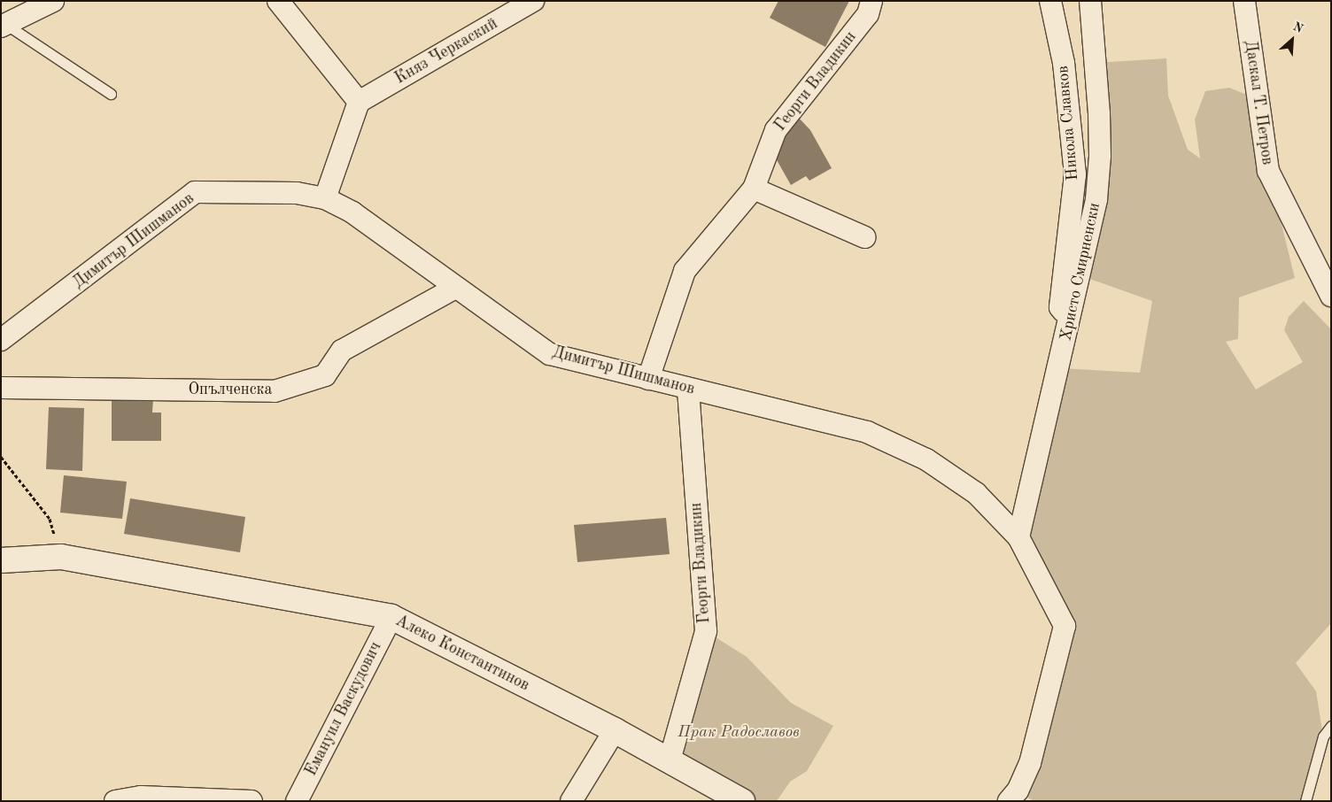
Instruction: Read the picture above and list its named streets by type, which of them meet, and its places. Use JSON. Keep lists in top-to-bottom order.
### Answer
{
  "streets": {
    "street": [
      "Княз Черкаский",
      "Георги Владикин",
      "Даскал Т. Петров",
      "Никола Славков",
      "Димитър Шишманов",
      "Христо Смирненски",
      "Опълченска",
      "Алеко Константинов",
      "Емануил Васкудович"
    ]
  },
  "crossings": [
    ["Георги Владикин", "Димитър Шишманов"],
    ["Георги Владикин", "Алеко Константинов"],
    ["Никола Славков", "Христо Смирненски"],
    ["Димитър Шишманов", "Христо Смирненски"],
    ["Димитър Шишманов", "Опълченска"],
    ["Алеко Константинов", "Емануил Васкудович"]
  ],
  "parks": ["Прак Радославов"],
  "north": "top right"
}
